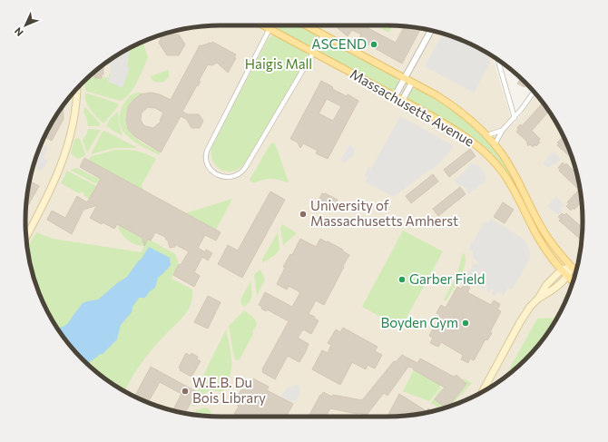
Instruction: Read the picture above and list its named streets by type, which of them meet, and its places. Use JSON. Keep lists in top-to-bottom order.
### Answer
{
  "streets": {
    "main road": ["Massachusetts Avenue"]
  },
  "parks": ["Haigis Mall"],
  "places": [
    "ASCEND",
    "University of Massachusetts Amherst",
    "Garber Field",
    "Boyden Gym",
    "W.E.B. Du Bois Library"
  ],
  "north": "bottom left"
}
